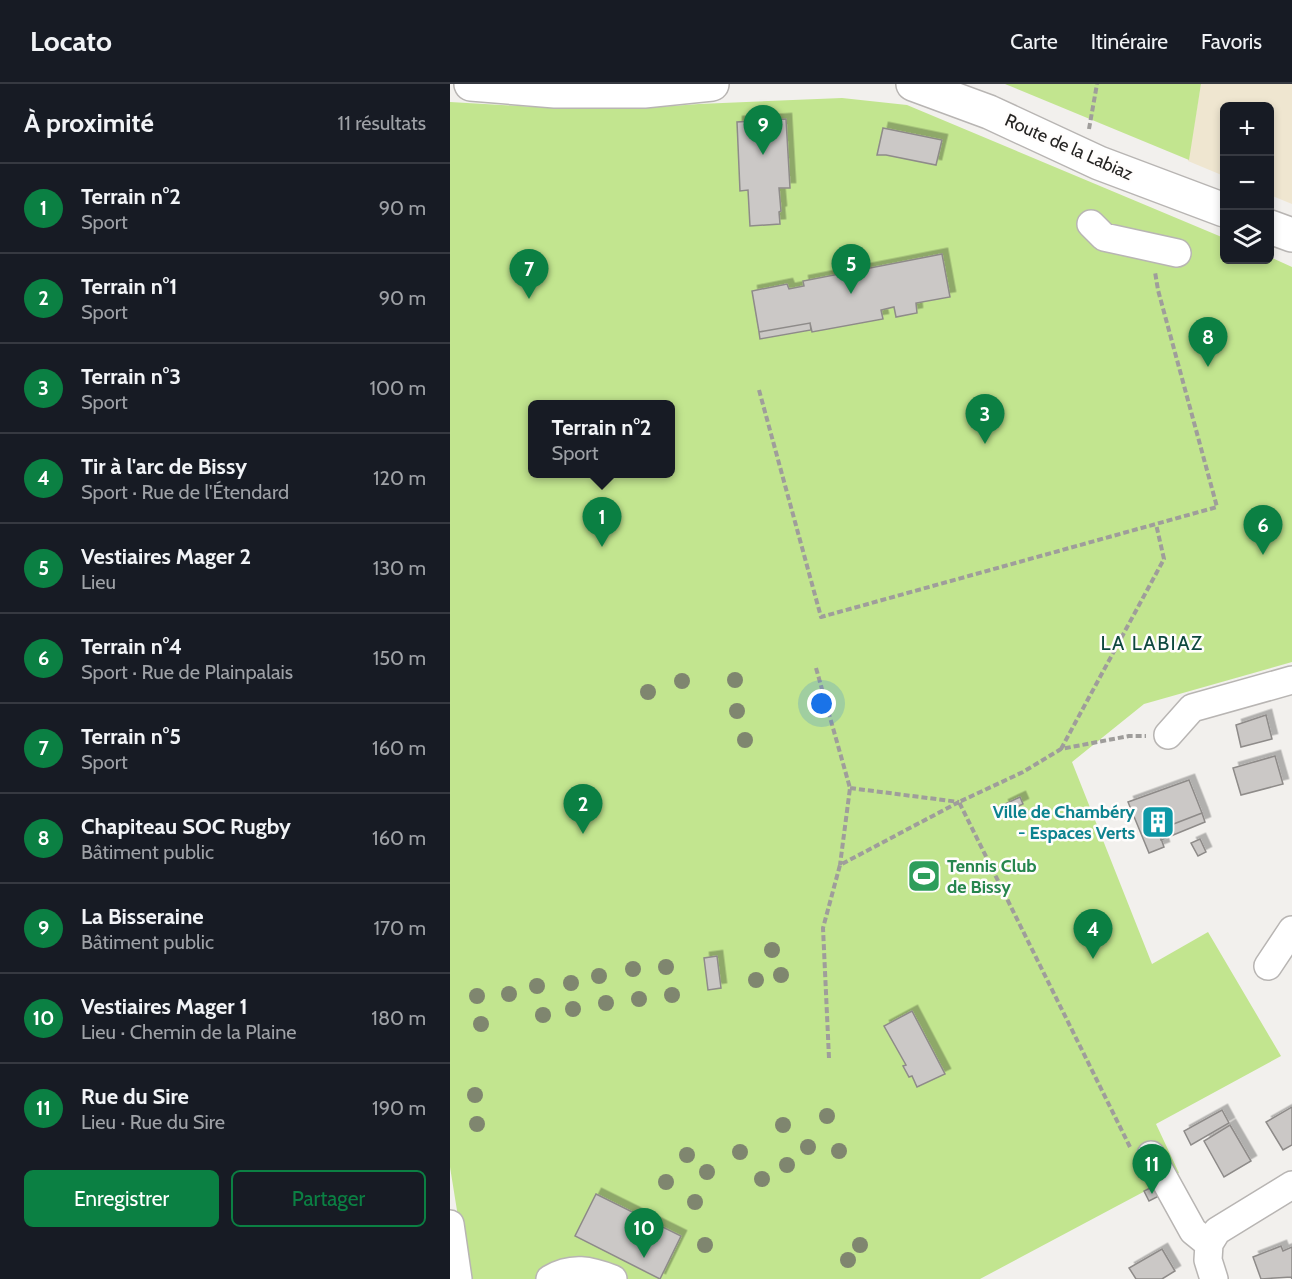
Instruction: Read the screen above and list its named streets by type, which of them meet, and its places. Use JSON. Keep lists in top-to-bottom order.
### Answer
{
  "streets": {
    "main road": ["Route de la Labiaz"]
  },
  "districts": ["LA LABIAZ"],
  "places": {
    "building": ["Ville de Chambéry - Espaces Verts"],
    "sports": ["Tennis Club de Bissy"]
  },
  "page": {
    "header": "Locato",
    "nav": ["Carte", "Itinéraire", "Favoris"],
    "heading": ["À proximité", "11 résultats"],
    "map_buttons": ["+", "−"],
    "pins": [
      "9",
      "5",
      "7",
      "8",
      "3",
      "1",
      "6",
      "2",
      "4",
      "11",
      "10"
    ],
    "list": [
      {
        "mark": "1",
        "name": "Terrain n°2",
        "note": "Sport",
        "value": "90 m"
      },
      {
        "mark": "2",
        "name": "Terrain n°1",
        "note": "Sport",
        "value": "90 m"
      },
      {
        "mark": "3",
        "name": "Terrain n°3",
        "note": "Sport",
        "value": "100 m"
      },
      {
        "mark": "4",
        "name": "Tir à l'arc de Bissy",
        "note": "Sport · Rue de l'Étendard",
        "value": "120 m"
      },
      {
        "mark": "5",
        "name": "Vestiaires Mager 2",
        "note": "Lieu",
        "value": "130 m"
      },
      {
        "mark": "6",
        "name": "Terrain n°4",
        "note": "Sport · Rue de Plainpalais",
        "value": "150 m"
      },
      {
        "mark": "7",
        "name": "Terrain n°5",
        "note": "Sport",
        "value": "160 m"
      },
      {
        "mark": "8",
        "name": "Chapiteau SOC Rugby",
        "note": "Bâtiment public",
        "value": "160 m"
      },
      {
        "mark": "9",
        "name": "La Bisseraine",
        "note": "Bâtiment public",
        "value": "170 m"
      },
      {
        "mark": "10",
        "name": "Vestiaires Mager 1",
        "note": "Lieu · Chemin de la Plaine",
        "value": "180 m"
      },
      {
        "mark": "11",
        "name": "Rue du Sire",
        "note": "Lieu · Rue du Sire",
        "value": "190 m"
      }
    ],
    "popup": ["Terrain n°2", "Sport"],
    "buttons": ["Enregistrer", "Partager"]
  }
}
